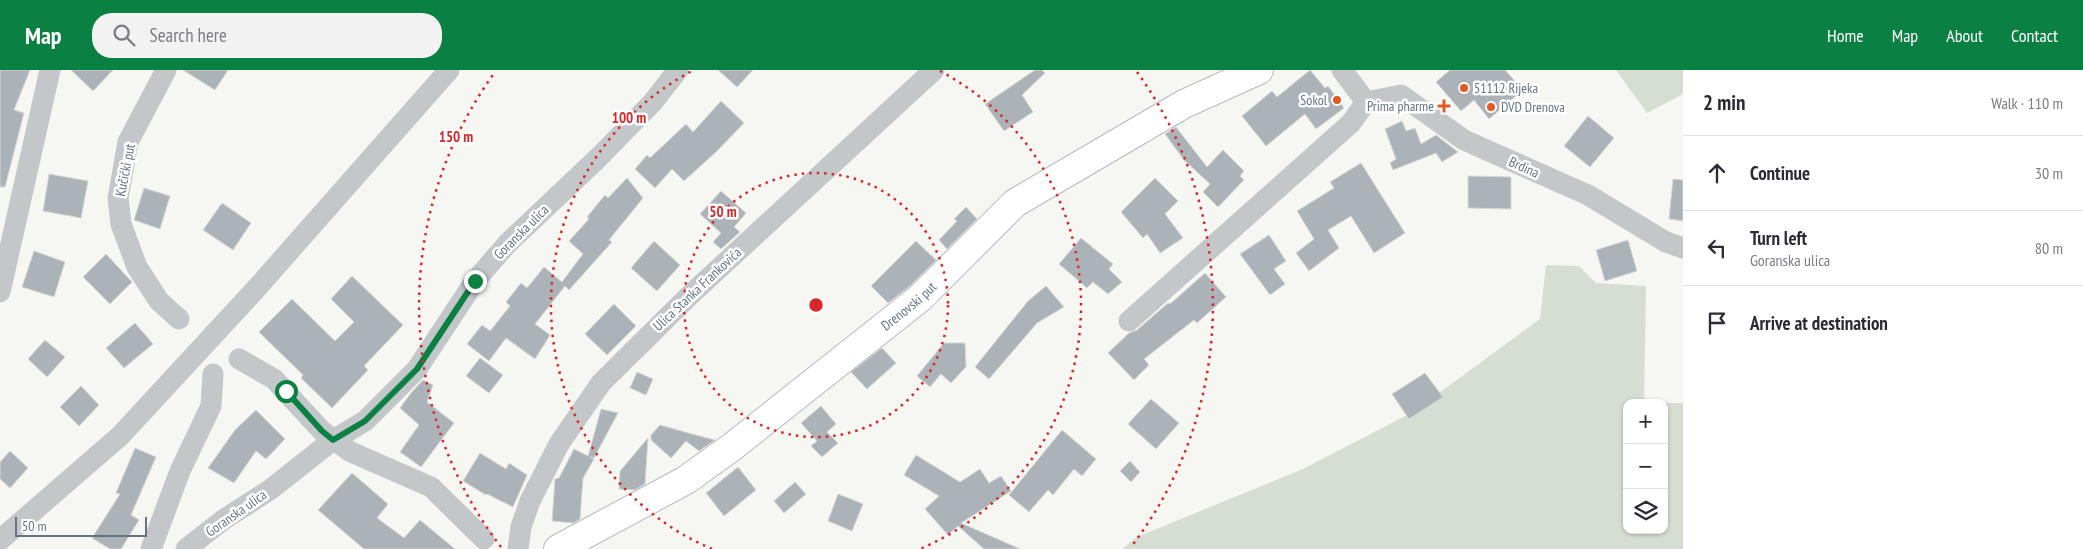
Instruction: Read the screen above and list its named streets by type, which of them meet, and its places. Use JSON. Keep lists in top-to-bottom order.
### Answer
{
  "streets": {
    "main road": ["Drenovski put"],
    "street": [
      "Brdina",
      "Kučićki put",
      "Goranska ulica",
      "Ulica Stanka Frankovića"
    ]
  },
  "places": {
    "other": ["51112 Rijeka", "Sokol", "DVD Drenova"],
    "health": ["Prima pharme"]
  },
  "scale_bar": "50 m",
  "page": {
    "header": "Map",
    "search": "Search here",
    "nav": [
      "Home",
      "Map",
      "About",
      "Contact"
    ],
    "heading": ["2 min", "Walk · 110 m"],
    "list": [
      ["Continue", "30 m"],
      ["Turn left", "Goranska ulica", "80 m"],
      "Arrive at destination"
    ],
    "map_buttons": ["+", "−"],
    "scale": "50 m"
  },
  "rings": ["100 m", "150 m", "50 m"]
}
